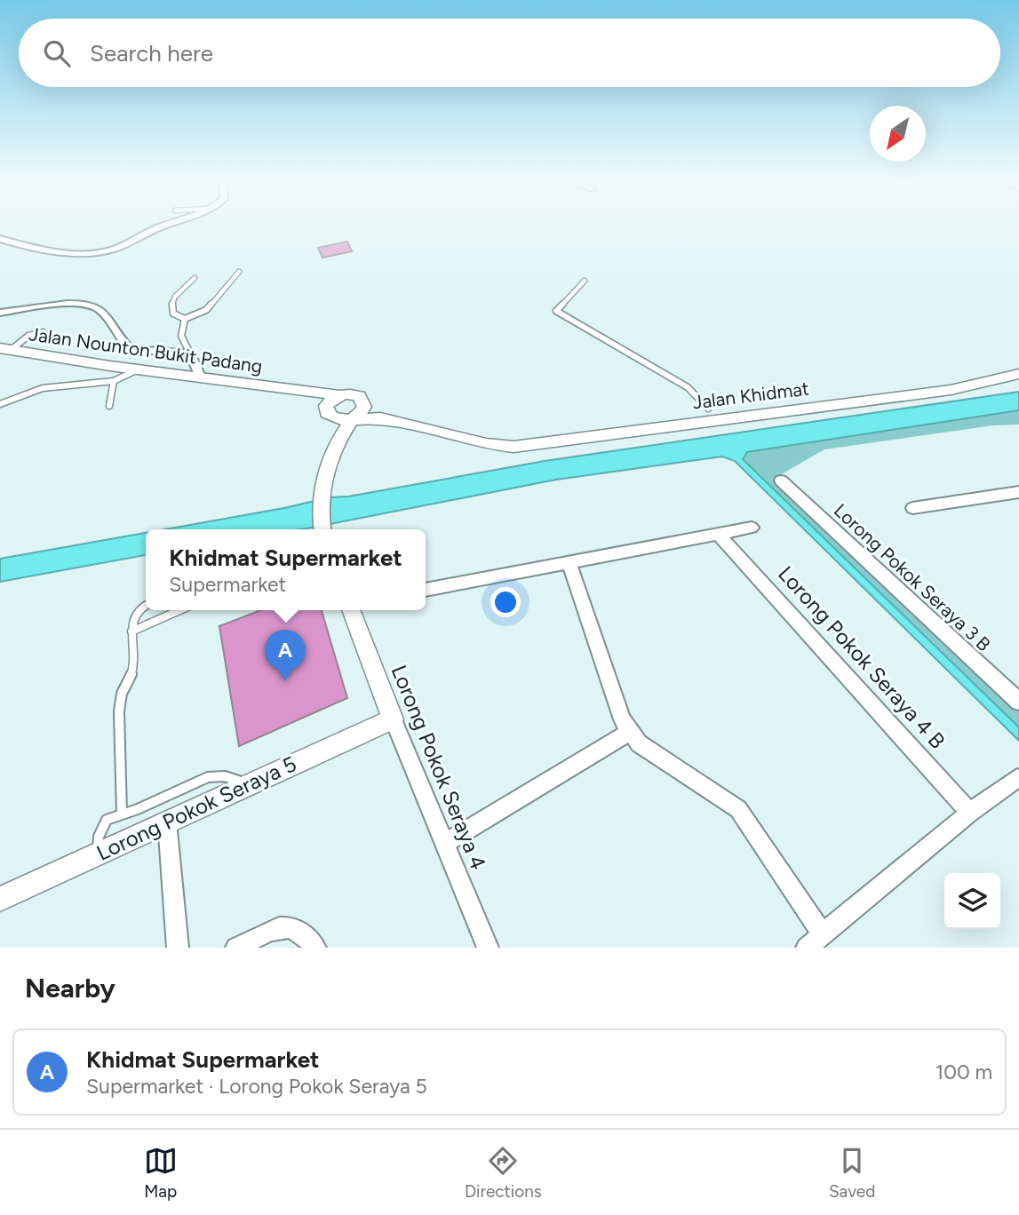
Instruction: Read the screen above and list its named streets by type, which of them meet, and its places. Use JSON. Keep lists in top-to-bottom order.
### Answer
{
  "streets": {
    "street": [
      "Jalan Nounton Bukit Padang",
      "Jalan Khidmat",
      "Lorong Pokok Seraya 3 B",
      "Lorong Pokok Seraya 4 B",
      "Lorong Pokok Seraya 4",
      "Lorong Pokok Seraya 5"
    ]
  },
  "crossings": [
    ["Lorong Pokok Seraya 4", "Lorong Pokok Seraya 5"]
  ],
  "north": "bottom left",
  "page": {
    "search": "Search here",
    "popup": ["Khidmat Supermarket", "Supermarket"],
    "pins": "A",
    "heading": "Nearby",
    "list": [
      {
        "mark": "A",
        "name": "Khidmat Supermarket",
        "note": "Supermarket · Lorong Pokok Seraya 5",
        "value": "100 m"
      }
    ],
    "nav": ["Map", "Directions", "Saved"]
  }
}
